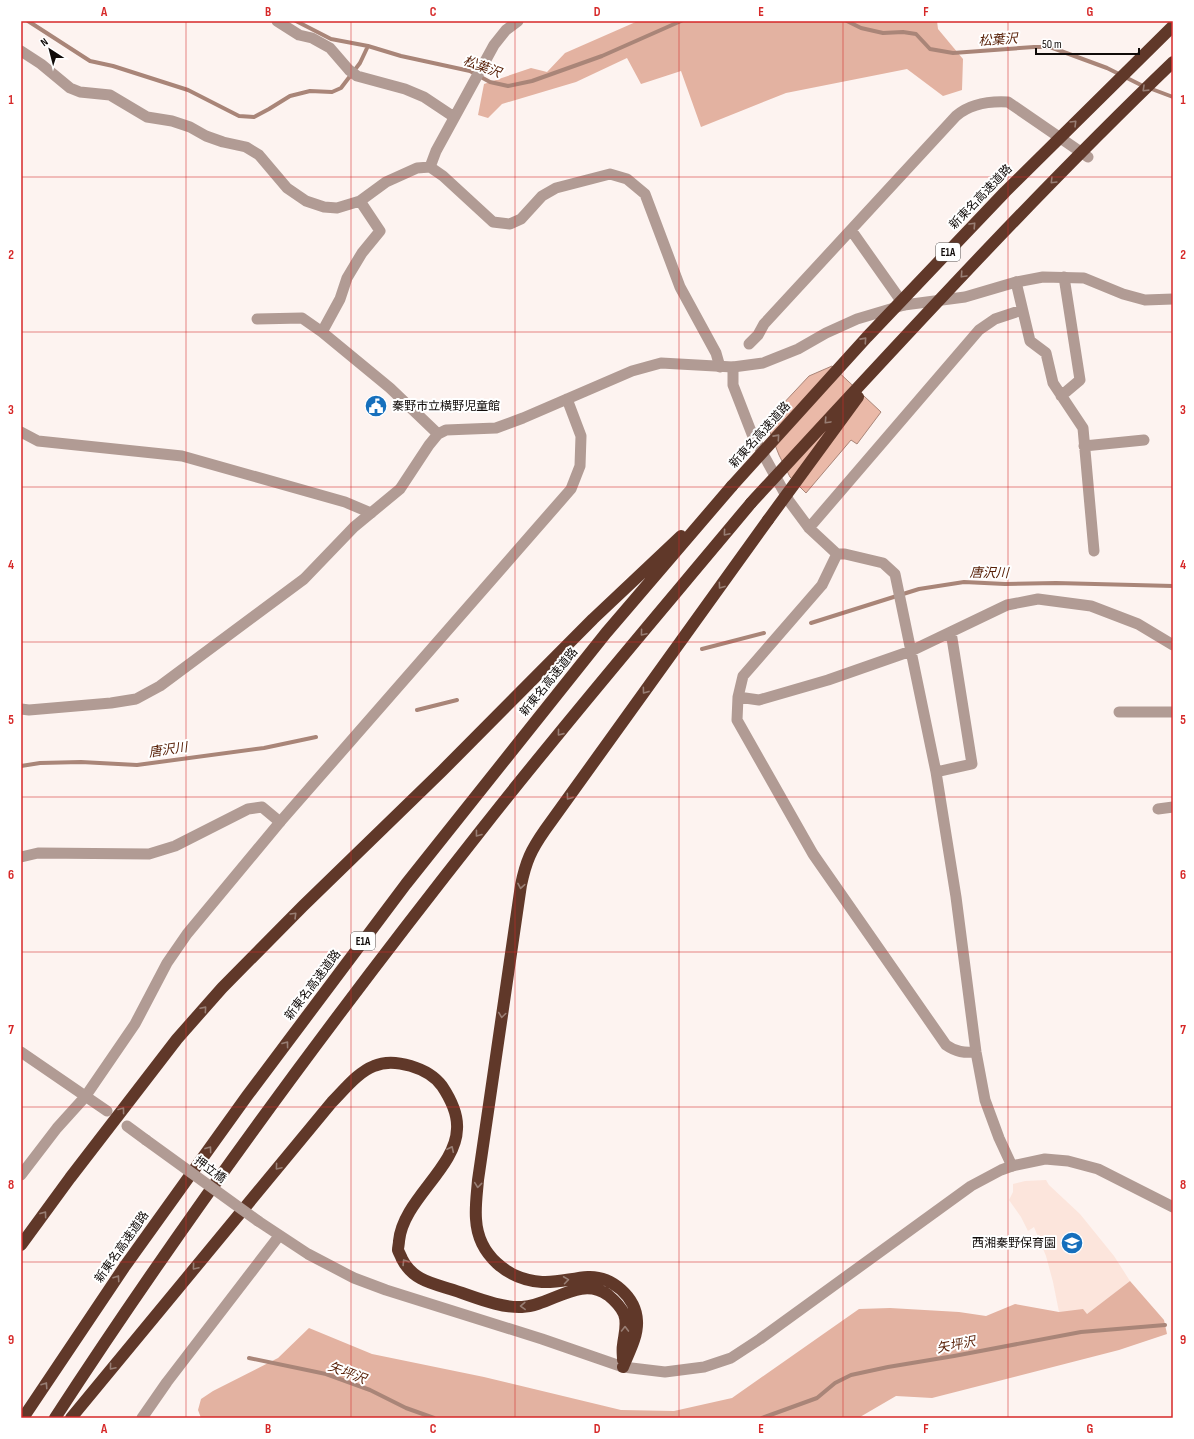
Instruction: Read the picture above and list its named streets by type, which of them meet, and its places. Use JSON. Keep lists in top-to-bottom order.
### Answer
{
  "streets": {
    "highway": ["新東名高速道路", "E1A"],
    "street": ["押立橋"]
  },
  "water": ["松葉沢", "唐沢川", "矢坪沢"],
  "places": {
    "public building": ["秦野市立横野児童館"],
    "school or university": ["西湘秦野保育園"]
  },
  "scale_bar": "50 m",
  "north": "top left",
  "grid": {
    "columns": [
      "A",
      "B",
      "C",
      "D",
      "E",
      "F",
      "G"
    ],
    "rows": [
      "1",
      "2",
      "3",
      "4",
      "5",
      "6",
      "7",
      "8",
      "9"
    ]
  }
}
